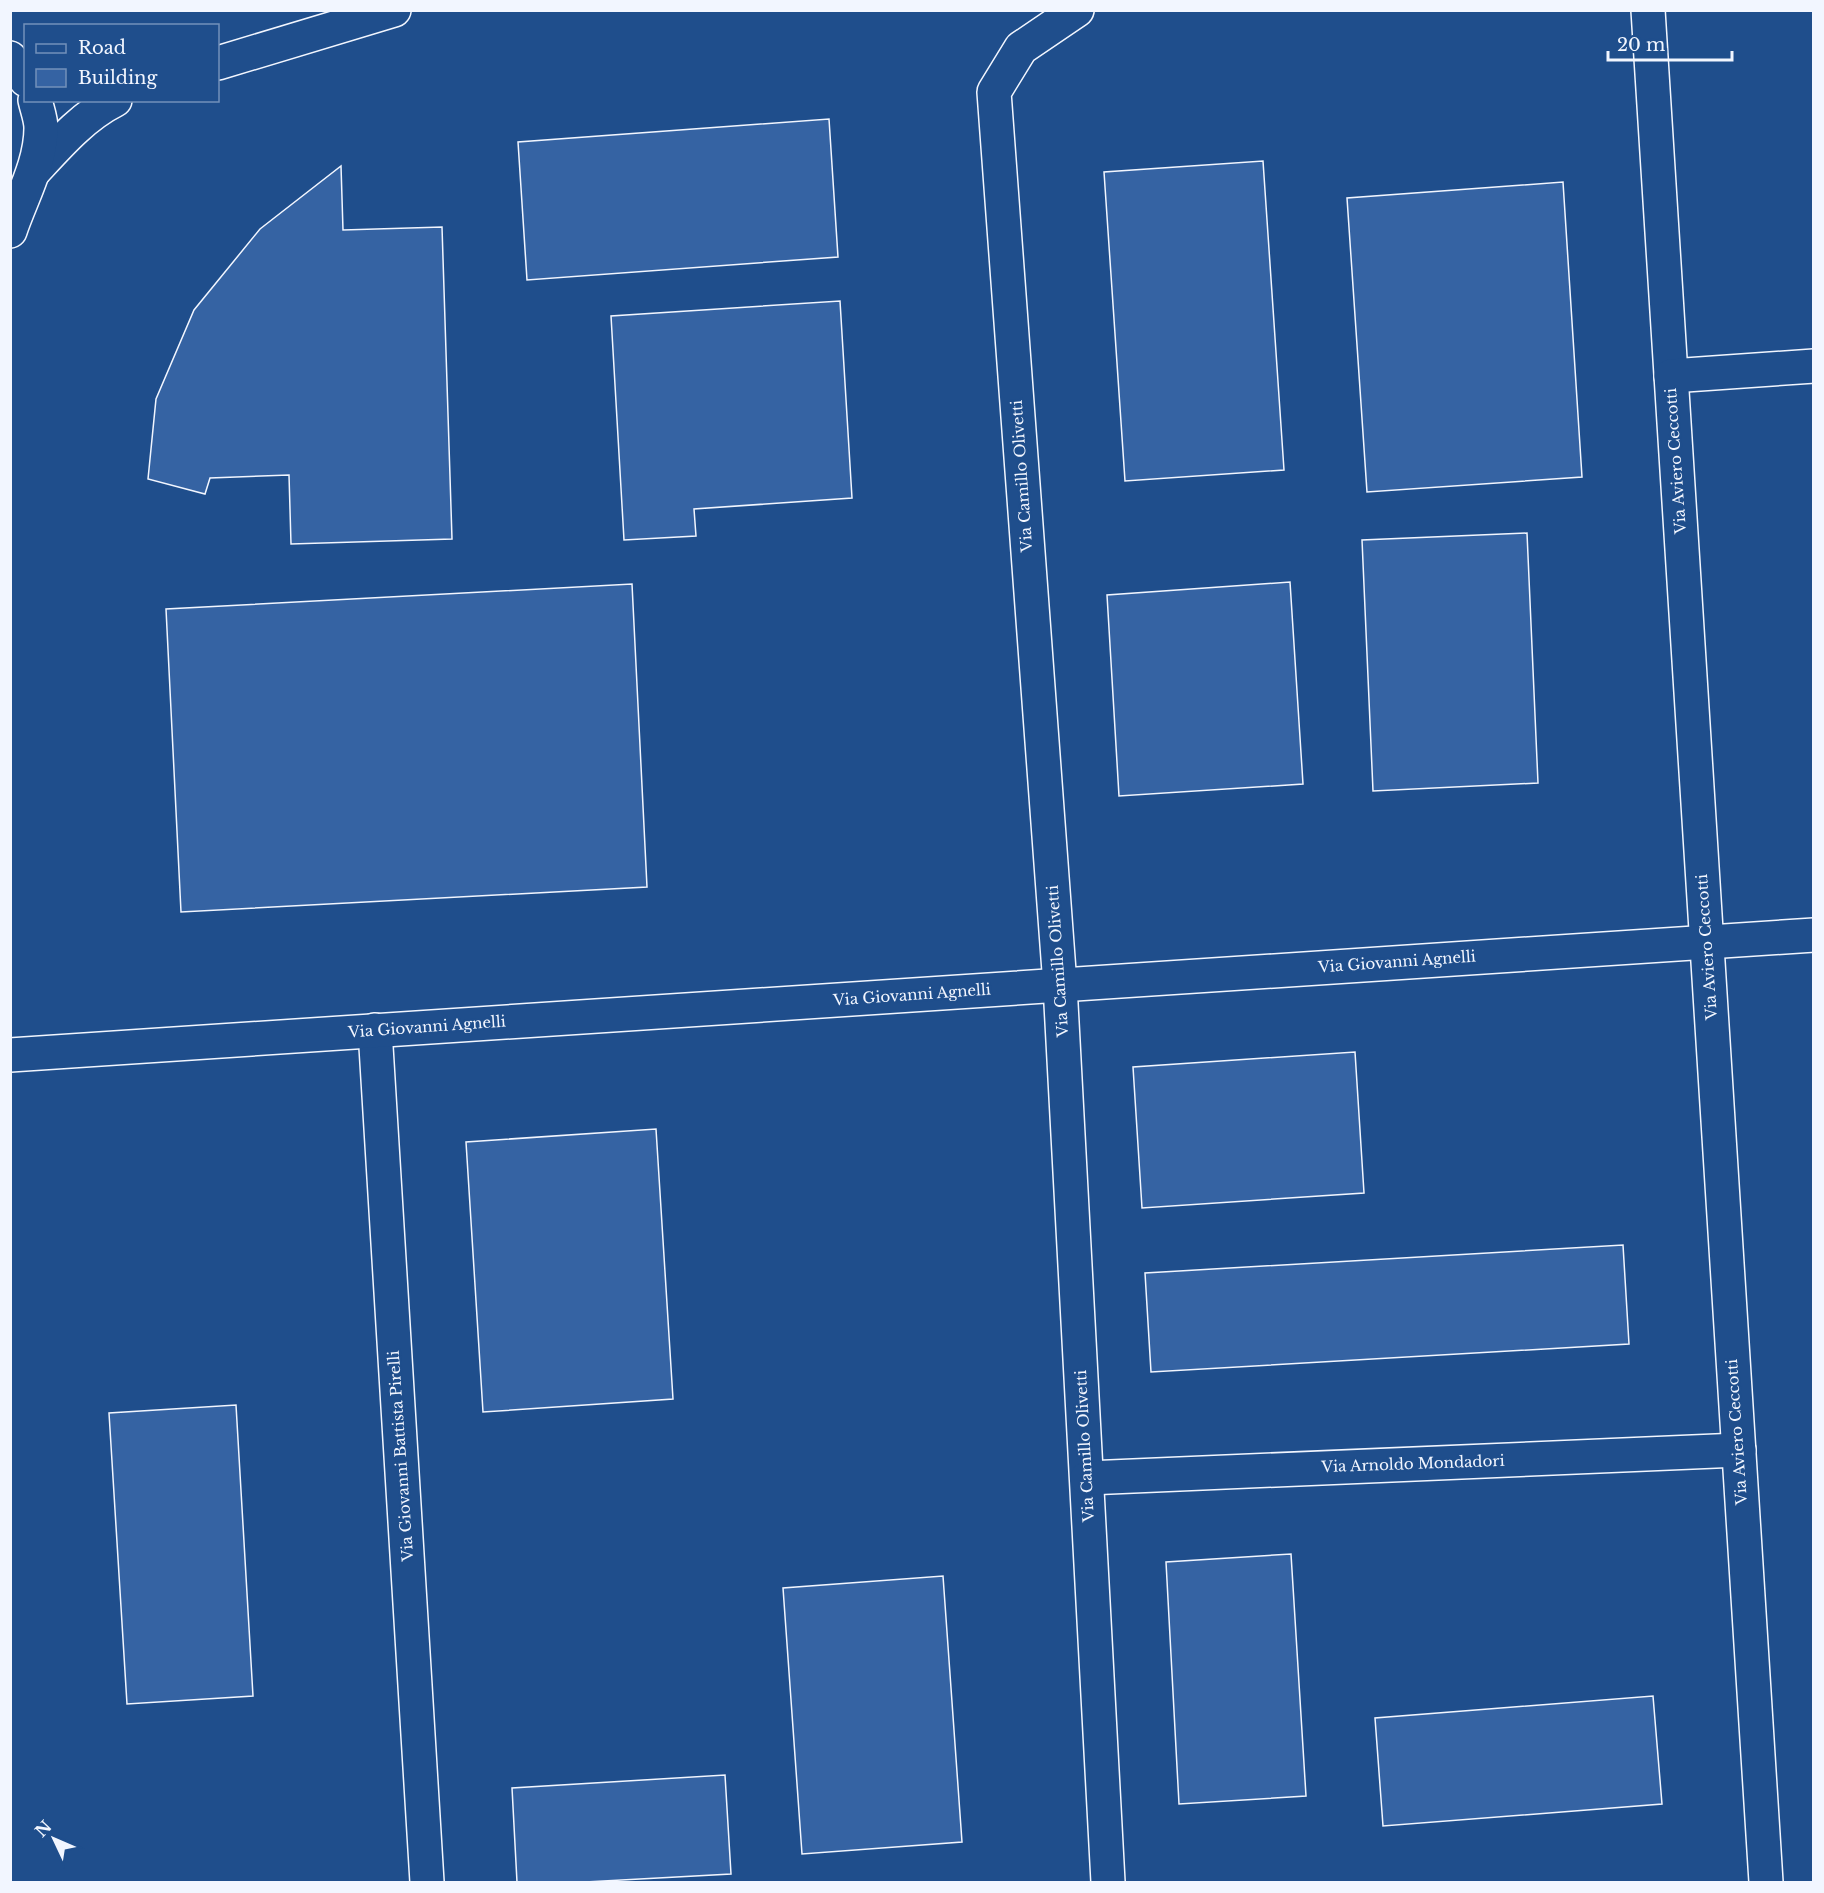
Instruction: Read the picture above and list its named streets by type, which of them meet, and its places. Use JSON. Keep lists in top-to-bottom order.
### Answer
{
  "streets": {
    "street": [
      "Via Aviero Ceccotti",
      "Via Camillo Olivetti",
      "Via Giovanni Agnelli",
      "Via Giovanni Battista Pirelli",
      "Via Arnoldo Mondadori"
    ]
  },
  "crossings": [
    ["Via Aviero Ceccotti", "Via Giovanni Agnelli"],
    ["Via Aviero Ceccotti", "Via Arnoldo Mondadori"],
    ["Via Camillo Olivetti", "Via Giovanni Agnelli"],
    ["Via Camillo Olivetti", "Via Arnoldo Mondadori"],
    ["Via Giovanni Agnelli", "Via Giovanni Battista Pirelli"]
  ],
  "legend": ["Road", "Building"],
  "scale_bar": "20 m",
  "north": "top left"
}
